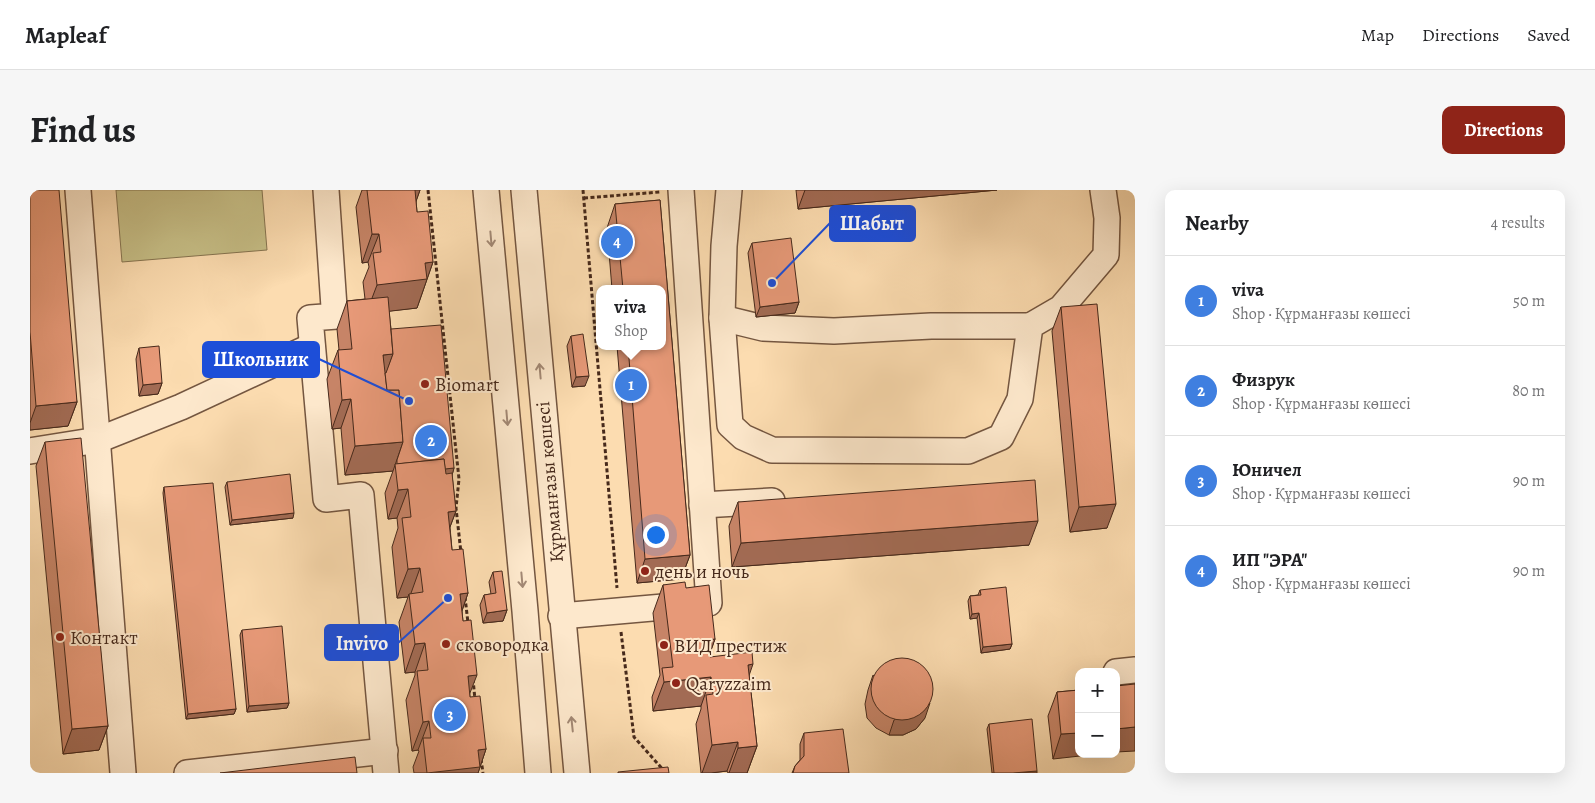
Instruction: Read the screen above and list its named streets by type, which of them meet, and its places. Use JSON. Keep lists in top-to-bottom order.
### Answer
{
  "streets": {
    "street": ["Құрманғазы көшесі"]
  },
  "places": [
    "Шабыт",
    "Biomart",
    "Школьник",
    "день и ночь",
    "Invivo",
    "Контакт",
    "сковородка",
    "ВИД престиж",
    "Qaryzzaim"
  ],
  "page": {
    "header": "Mapleaf",
    "nav": ["Map", "Directions", "Saved"],
    "title": "Find us",
    "buttons": "Directions",
    "heading": ["Nearby", "4 results"],
    "pins": [
      "4",
      "1",
      "2",
      "3"
    ],
    "list": [
      {
        "mark": "1",
        "name": "viva",
        "note": "Shop · Құрманғазы көшесі",
        "value": "50 m"
      },
      {
        "mark": "2",
        "name": "Физрук",
        "note": "Shop · Құрманғазы көшесі",
        "value": "80 m"
      },
      {
        "mark": "3",
        "name": "Юничел",
        "note": "Shop · Құрманғазы көшесі",
        "value": "90 m"
      },
      {
        "mark": "4",
        "name": "ИП \"ЭРА\"",
        "note": "Shop · Құрманғазы көшесі",
        "value": "90 m"
      }
    ],
    "popup": ["viva", "Shop"],
    "map_buttons": ["+", "−"]
  }
}
